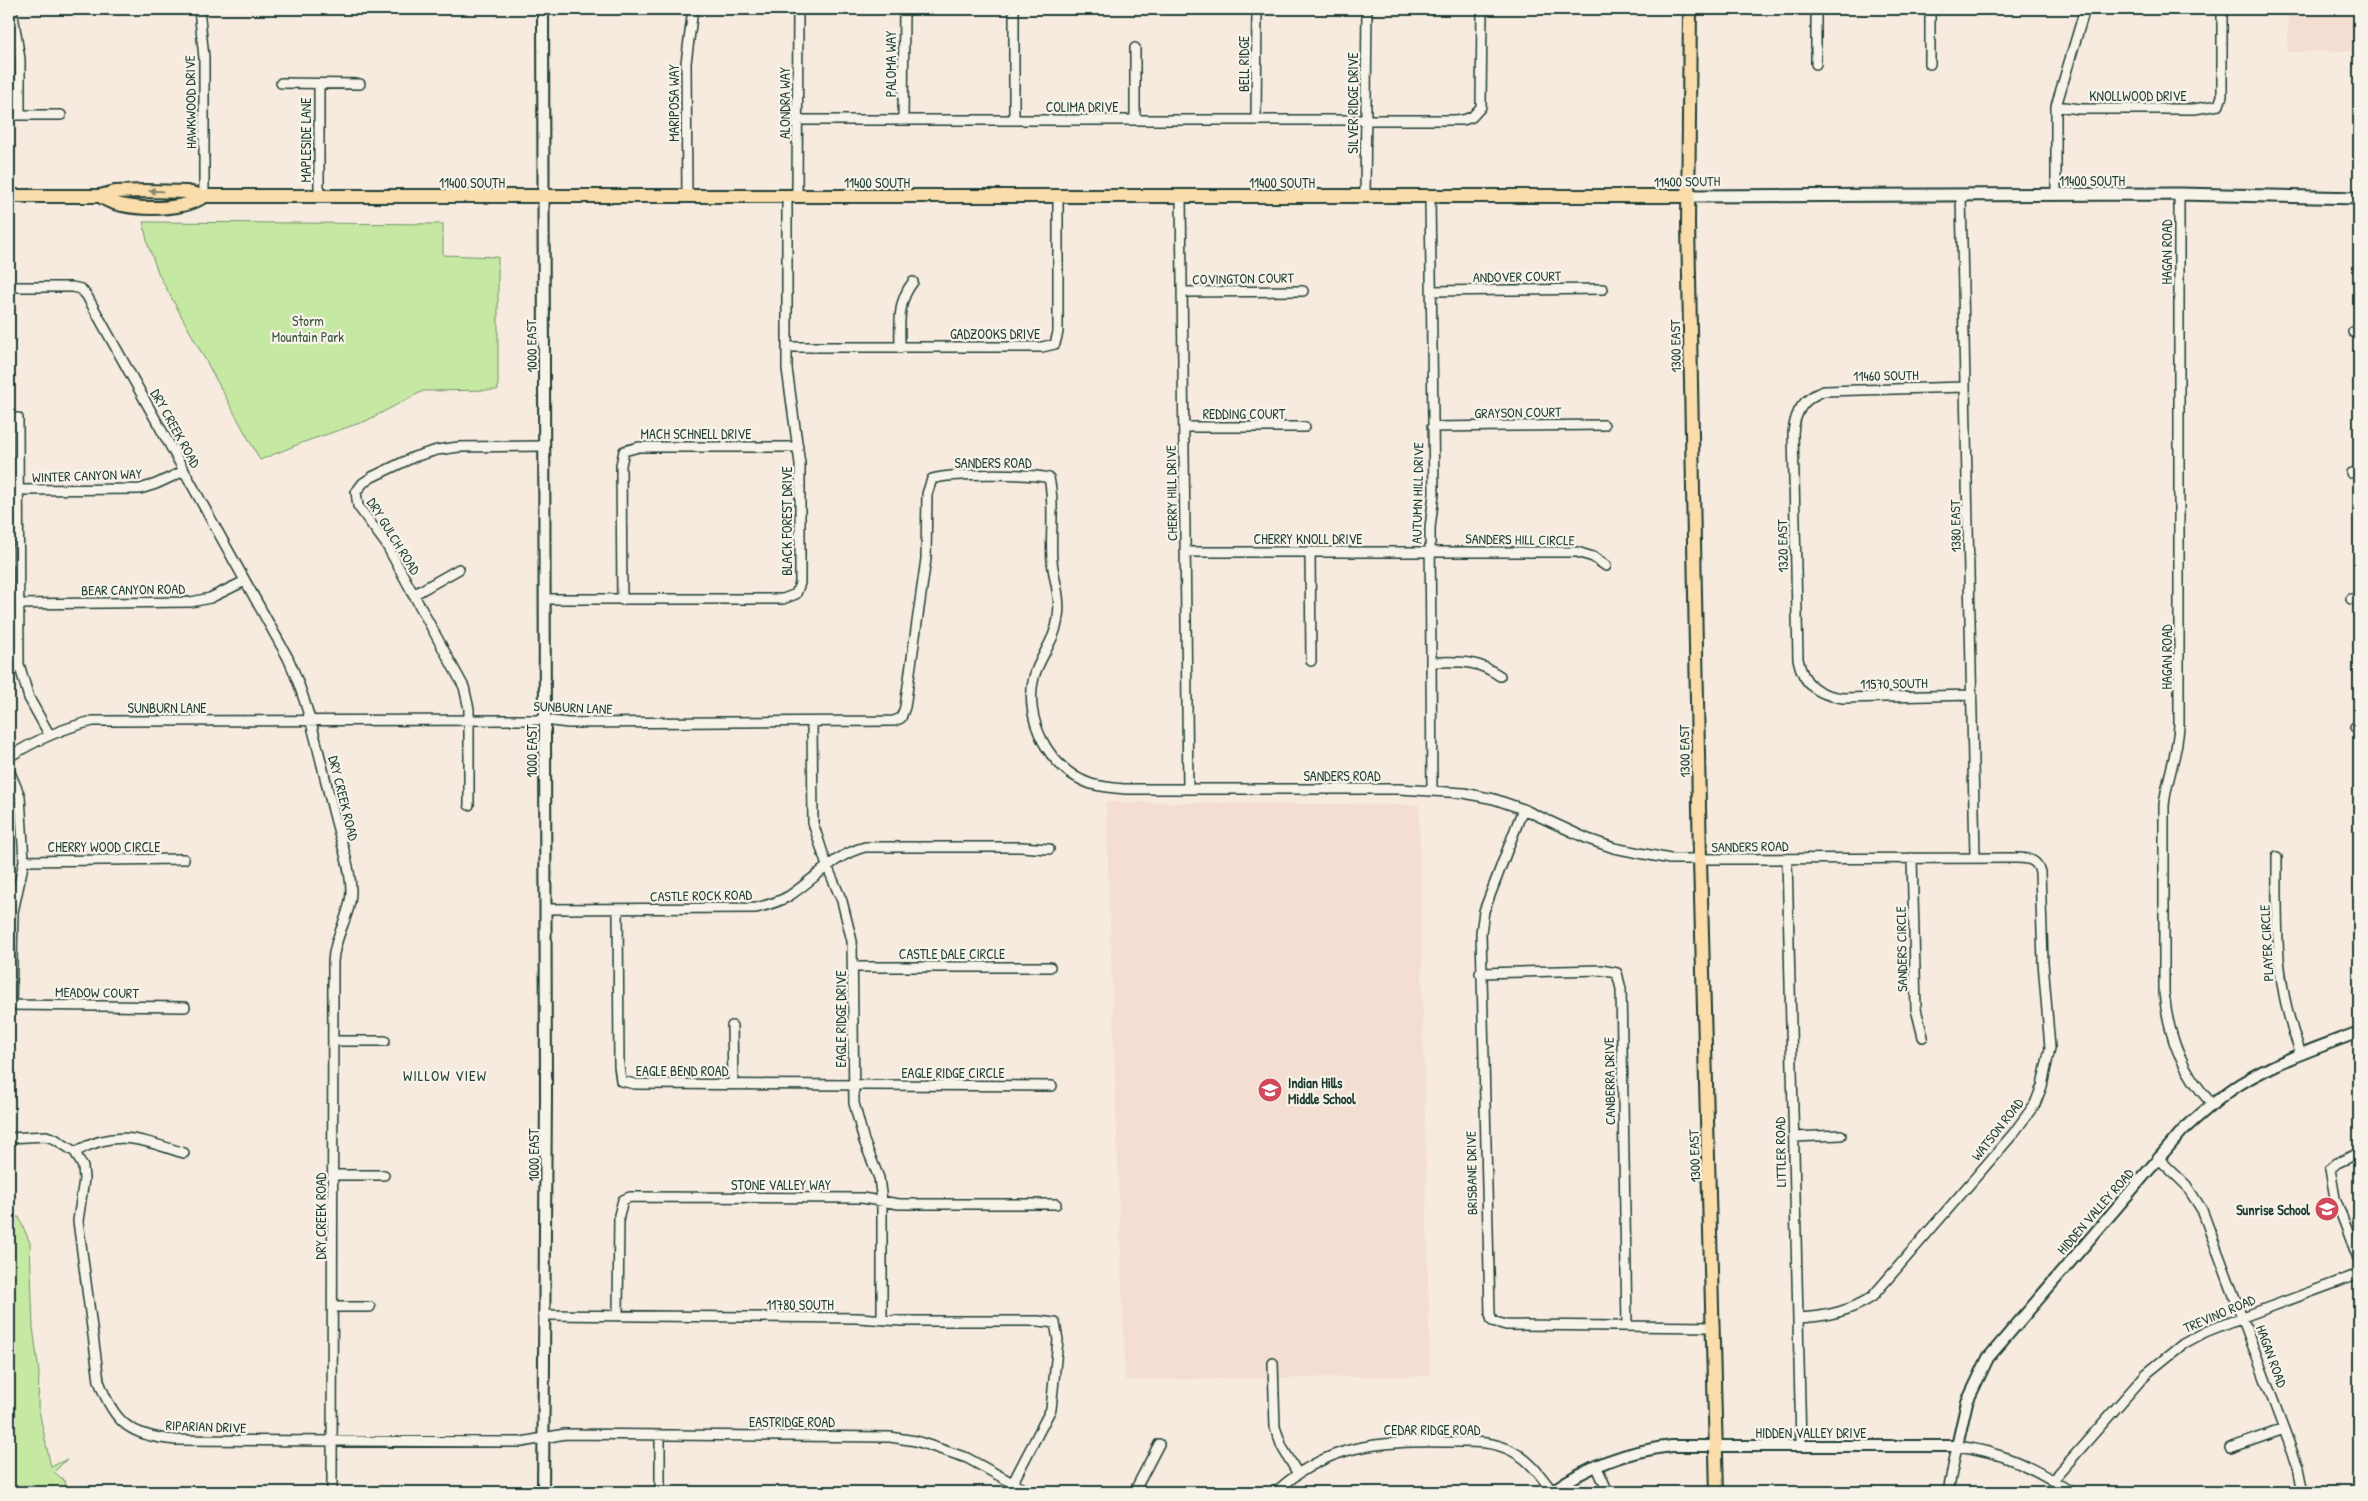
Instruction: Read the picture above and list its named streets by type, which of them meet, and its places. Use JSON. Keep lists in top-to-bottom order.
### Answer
{
  "streets": {
    "main road": ["11400 SOUTH", "1300 EAST"],
    "street": [
      "PALOMA WAY",
      "BELL RIDGE",
      "KNOLLWOOD DRIVE",
      "HAWKWOOD DRIVE",
      "MARIPOSA WAY",
      "ALONDRA WAY",
      "SILVER RIDGE DRIVE",
      "COLIMA DRIVE",
      "MAPLESIDE LANE",
      "HAGAN ROAD",
      "ANDOVER COURT",
      "COVINGTON COURT",
      "GADZOOKS DRIVE",
      "1000 EAST",
      "11460 SOUTH",
      "GRAYSON COURT",
      "REDDING COURT",
      "DRY CREEK ROAD",
      "MACH SCHNELL DRIVE",
      "SANDERS ROAD",
      "WINTER CANYON WAY",
      "CHERRY HILL DRIVE",
      "AUTUMN HILL DRIVE",
      "BLACK FOREST DRIVE",
      "1380 EAST",
      "DRY GULCH ROAD",
      "CHERRY KNOLL DRIVE",
      "SANDERS HILL CIRCLE",
      "1320 EAST",
      "BEAR CANYON ROAD",
      "11570 SOUTH",
      "SUNBURN LANE",
      "CHERRY WOOD CIRCLE",
      "CASTLE ROCK ROAD",
      "PLAYER CIRCLE",
      "SANDERS CIRCLE",
      "CASTLE DALE CIRCLE",
      "MEADOW COURT",
      "EAGLE RIDGE DRIVE",
      "EAGLE BEND ROAD",
      "EAGLE RIDGE CIRCLE",
      "CANBERRA DRIVE",
      "WATSON ROAD",
      "LITTLER ROAD",
      "BRISBANE DRIVE",
      "STONE VALLEY WAY",
      "HIDDEN VALLEY ROAD",
      "11780 SOUTH",
      "TREVINO ROAD",
      "EASTRIDGE ROAD",
      "RIPARIAN DRIVE",
      "CEDAR RIDGE ROAD",
      "HIDDEN VALLEY DRIVE"
    ]
  },
  "crossings": [
    ["PALOMA WAY", "COLIMA DRIVE"],
    ["BELL RIDGE", "COLIMA DRIVE"],
    ["HAWKWOOD DRIVE", "11400 SOUTH"],
    ["MARIPOSA WAY", "11400 SOUTH"],
    ["ALONDRA WAY", "COLIMA DRIVE"],
    ["ALONDRA WAY", "11400 SOUTH"],
    ["ALONDRA WAY", "BLACK FOREST DRIVE"],
    ["SILVER RIDGE DRIVE", "COLIMA DRIVE"],
    ["SILVER RIDGE DRIVE", "11400 SOUTH"],
    ["MAPLESIDE LANE", "11400 SOUTH"],
    ["11400 SOUTH", "HAGAN ROAD"],
    ["11400 SOUTH", "GADZOOKS DRIVE"],
    ["11400 SOUTH", "1000 EAST"],
    ["11400 SOUTH", "1300 EAST"],
    ["11400 SOUTH", "CHERRY HILL DRIVE"],
    ["11400 SOUTH", "AUTUMN HILL DRIVE"],
    ["11400 SOUTH", "BLACK FOREST DRIVE"],
    ["11400 SOUTH", "1380 EAST"],
    ["HAGAN ROAD", "HIDDEN VALLEY ROAD"],
    ["HAGAN ROAD", "TREVINO ROAD"],
    ["ANDOVER COURT", "AUTUMN HILL DRIVE"],
    ["COVINGTON COURT", "CHERRY HILL DRIVE"],
    ["GADZOOKS DRIVE", "BLACK FOREST DRIVE"],
    ["1000 EAST", "BLACK FOREST DRIVE"],
    ["1000 EAST", "DRY GULCH ROAD"],
    ["1000 EAST", "SUNBURN LANE"],
    ["1000 EAST", "CASTLE ROCK ROAD"],
    ["1000 EAST", "11780 SOUTH"],
    ["1000 EAST", "EASTRIDGE ROAD"],
    ["1000 EAST", "RIPARIAN DRIVE"],
    ["1300 EAST", "SANDERS ROAD"],
    ["1300 EAST", "BRISBANE DRIVE"],
    ["1300 EAST", "HIDDEN VALLEY DRIVE"],
    ["11460 SOUTH", "1380 EAST"],
    ["11460 SOUTH", "1320 EAST"],
    ["GRAYSON COURT", "AUTUMN HILL DRIVE"],
    ["REDDING COURT", "CHERRY HILL DRIVE"],
    ["DRY CREEK ROAD", "WINTER CANYON WAY"],
    ["DRY CREEK ROAD", "BEAR CANYON ROAD"],
    ["DRY CREEK ROAD", "SUNBURN LANE"],
    ["DRY CREEK ROAD", "RIPARIAN DRIVE"],
    ["MACH SCHNELL DRIVE", "BLACK FOREST DRIVE"],
    ["SANDERS ROAD", "CHERRY HILL DRIVE"],
    ["SANDERS ROAD", "AUTUMN HILL DRIVE"],
    ["SANDERS ROAD", "1380 EAST"],
    ["SANDERS ROAD", "SUNBURN LANE"],
    ["SANDERS ROAD", "SANDERS CIRCLE"],
    ["SANDERS ROAD", "WATSON ROAD"],
    ["SANDERS ROAD", "LITTLER ROAD"],
    ["SANDERS ROAD", "BRISBANE DRIVE"],
    ["CHERRY HILL DRIVE", "CHERRY KNOLL DRIVE"],
    ["AUTUMN HILL DRIVE", "CHERRY KNOLL DRIVE"],
    ["AUTUMN HILL DRIVE", "SANDERS HILL CIRCLE"],
    ["1380 EAST", "11570 SOUTH"],
    ["DRY GULCH ROAD", "SUNBURN LANE"],
    ["CHERRY KNOLL DRIVE", "SANDERS HILL CIRCLE"],
    ["1320 EAST", "11570 SOUTH"],
    ["SUNBURN LANE", "EAGLE RIDGE DRIVE"],
    ["CASTLE ROCK ROAD", "EAGLE RIDGE DRIVE"],
    ["CASTLE ROCK ROAD", "EAGLE BEND ROAD"],
    ["PLAYER CIRCLE", "HIDDEN VALLEY ROAD"],
    ["CASTLE DALE CIRCLE", "EAGLE RIDGE DRIVE"],
    ["EAGLE RIDGE DRIVE", "EAGLE BEND ROAD"],
    ["EAGLE RIDGE DRIVE", "EAGLE RIDGE CIRCLE"],
    ["EAGLE RIDGE DRIVE", "STONE VALLEY WAY"],
    ["EAGLE RIDGE DRIVE", "11780 SOUTH"],
    ["EAGLE BEND ROAD", "EAGLE RIDGE CIRCLE"],
    ["CANBERRA DRIVE", "BRISBANE DRIVE"],
    ["WATSON ROAD", "LITTLER ROAD"],
    ["LITTLER ROAD", "HIDDEN VALLEY DRIVE"],
    ["STONE VALLEY WAY", "11780 SOUTH"],
    ["HIDDEN VALLEY ROAD", "HIDDEN VALLEY DRIVE"],
    ["11780 SOUTH", "EASTRIDGE ROAD"],
    ["TREVINO ROAD", "HIDDEN VALLEY DRIVE"],
    ["EASTRIDGE ROAD", "RIPARIAN DRIVE"],
    ["CEDAR RIDGE ROAD", "HIDDEN VALLEY DRIVE"]
  ],
  "districts": ["WILLOW VIEW"],
  "parks": ["Storm Mountain Park"],
  "places": {
    "school or university": ["Indian Hills Middle School", "Sunrise School"]
  }
}
